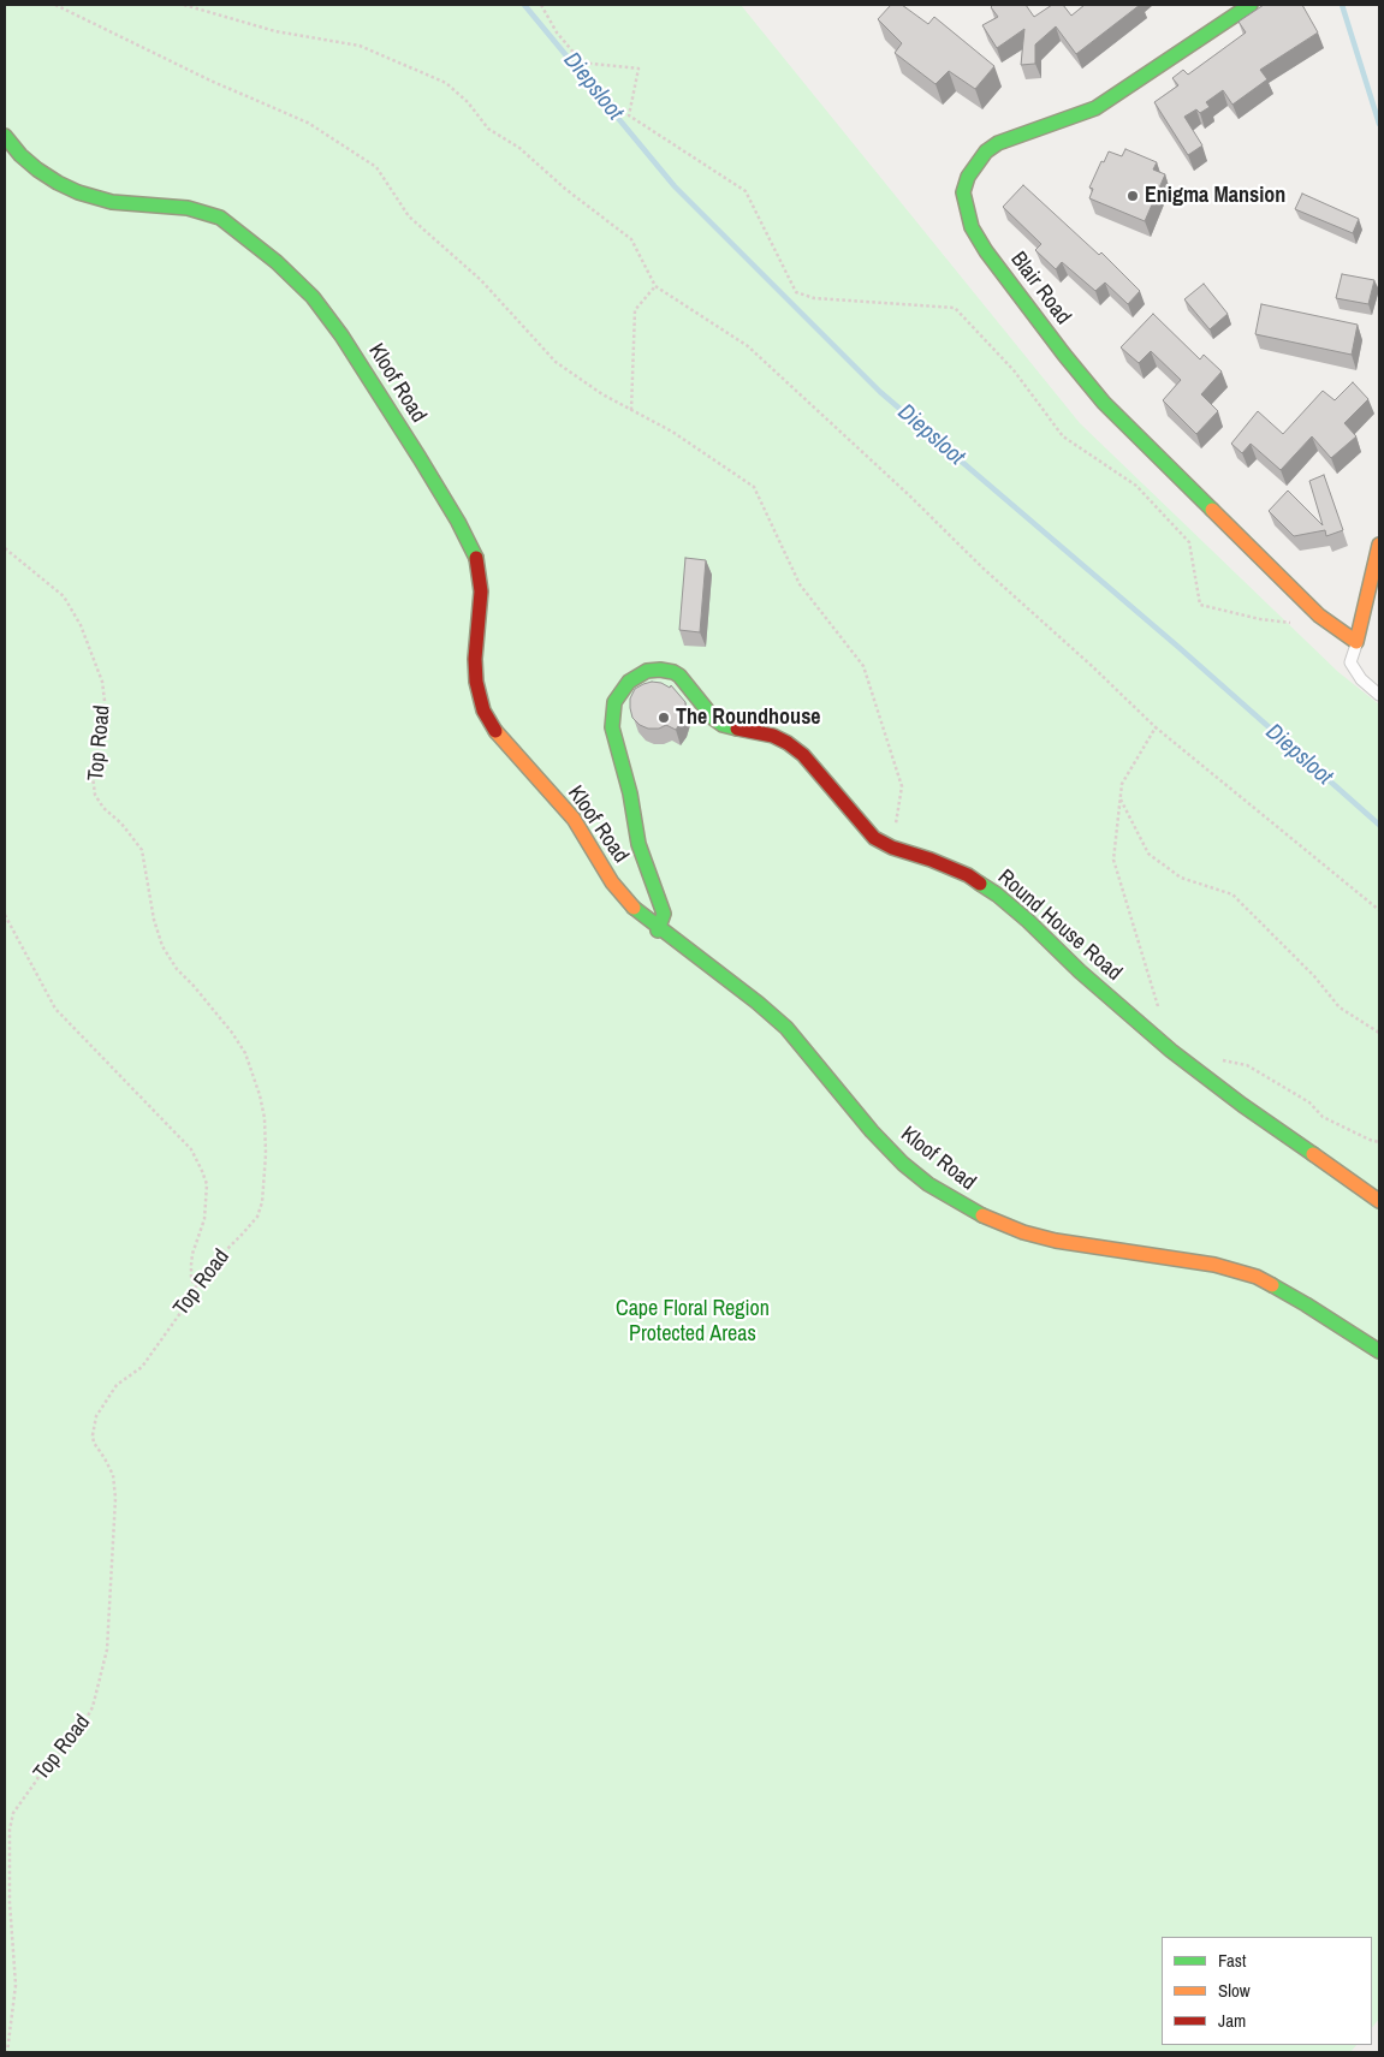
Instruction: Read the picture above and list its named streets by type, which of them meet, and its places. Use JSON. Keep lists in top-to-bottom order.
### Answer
{
  "streets": {
    "street": ["Blair Road", "Kloof Road", "Round House Road"],
    "path": ["Top Road"]
  },
  "crossings": [
    ["Kloof Road", "Round House Road"]
  ],
  "water": ["Diepsloot"],
  "parks": ["Cape Floral Region Protected Areas"],
  "places": ["Enigma Mansion", "The Roundhouse"],
  "legend": ["Fast", "Slow", "Jam"]
}
